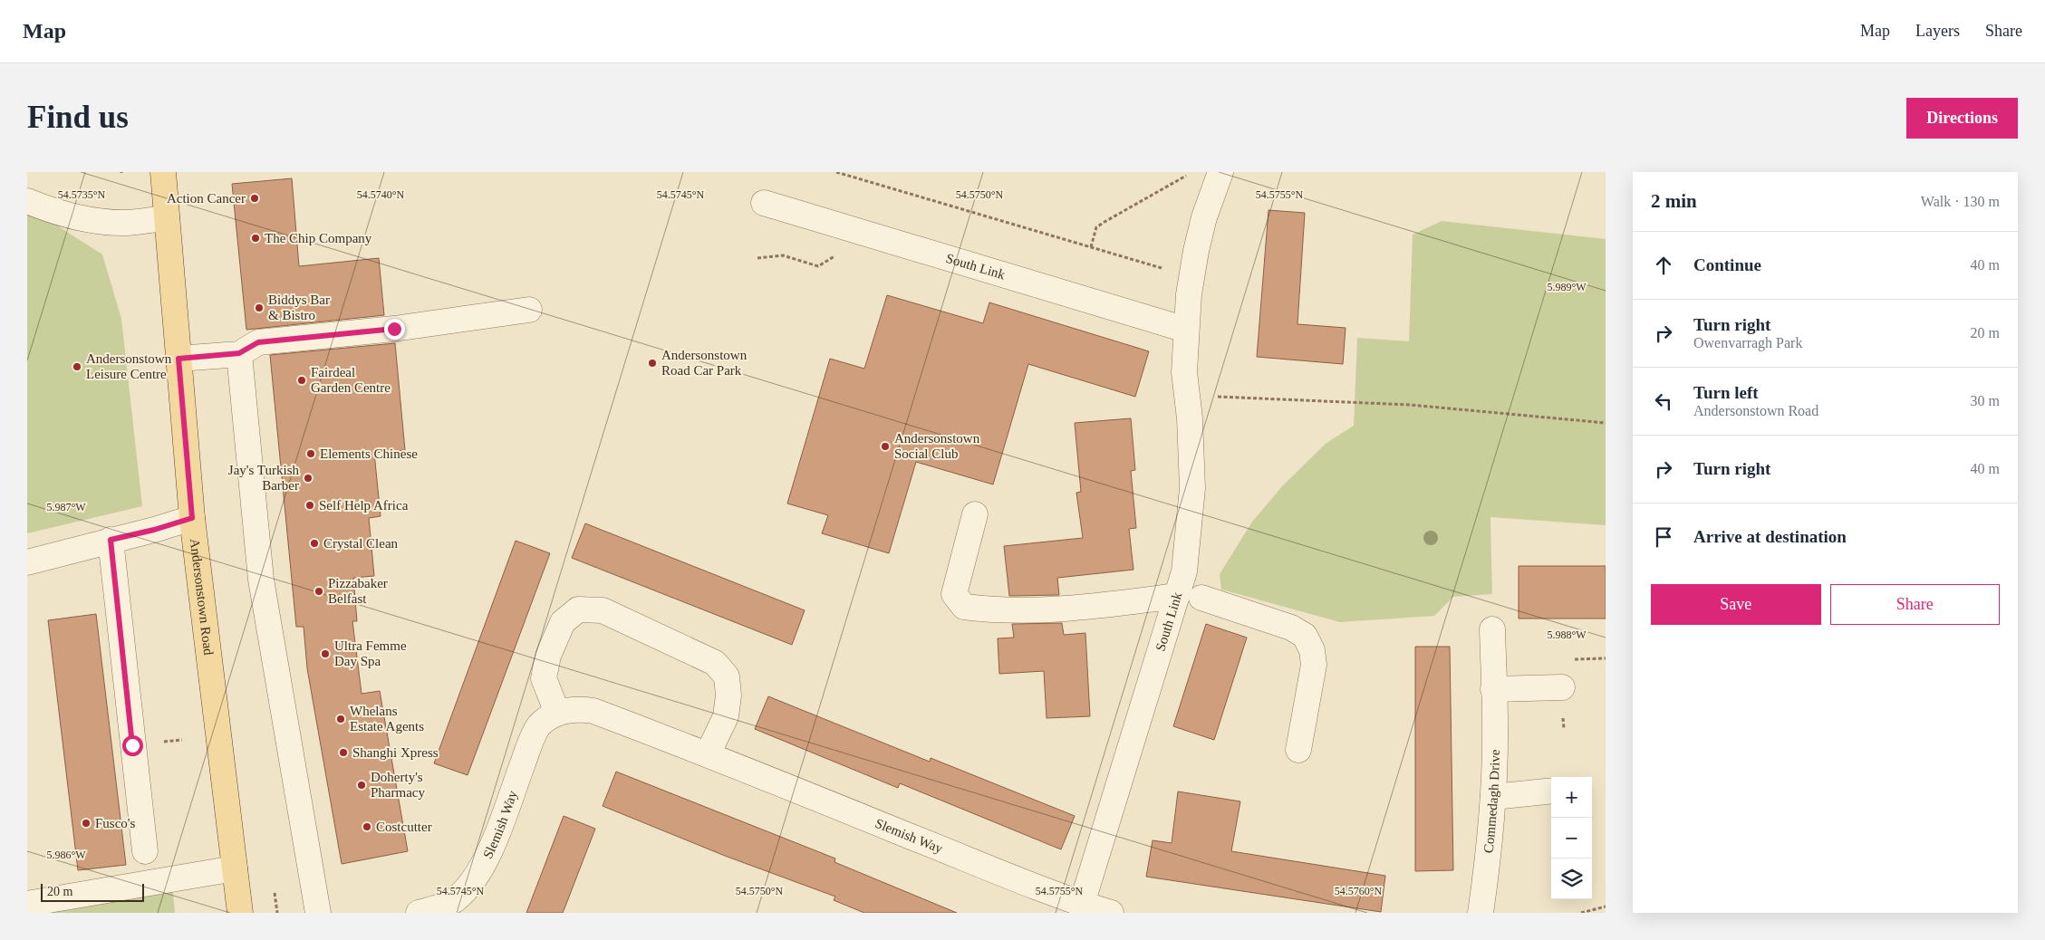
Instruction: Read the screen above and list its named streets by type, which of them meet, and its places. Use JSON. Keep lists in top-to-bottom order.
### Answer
{
  "streets": {
    "main road": ["Andersonstown Road"],
    "street": ["South Link", "Commedagh Drive", "Slemish Way"]
  },
  "crossings": [
    ["South Link", "Slemish Way"]
  ],
  "places": [
    "Action Cancer",
    "The Chip Company",
    "Biddys Bar & Bistro",
    "Andersonstown Road Car Park",
    "Andersonstown Leisure Centre",
    "Fairdeal Garden Centre",
    "Andersonstown Social Club",
    "Elements Chinese",
    "Jay's Turkish Barber",
    "Self Help Africa",
    "Crystal Clean",
    "Pizzabaker Belfast",
    "Ultra Femme Day Spa",
    "Whelans Estate Agents",
    "Shanghi Xpress",
    "Doherty's Pharmacy",
    "Fusco's",
    "Costcutter"
  ],
  "scale_bar": "20 m",
  "page": {
    "header": "Map",
    "nav": ["Map", "Layers", "Share"],
    "buttons": [
      "Directions",
      ["Save", "Share"]
    ],
    "title": "Find us",
    "heading": ["2 min", "Walk · 130 m"],
    "list": [
      ["Continue", "40 m"],
      ["Turn right", "Owenvarragh Park", "20 m"],
      ["Turn left", "Andersonstown Road", "30 m"],
      ["Turn right", "40 m"],
      "Arrive at destination"
    ],
    "map_buttons": ["+", "−"],
    "scale": "20 m"
  },
  "coordinates": [
    "54.5735°N",
    "54.5740°N",
    "54.5745°N",
    "54.5750°N",
    "54.5755°N",
    "5.989°W",
    "5.987°W",
    "5.988°W",
    "5.986°W",
    "54.5760°N"
  ]
}
